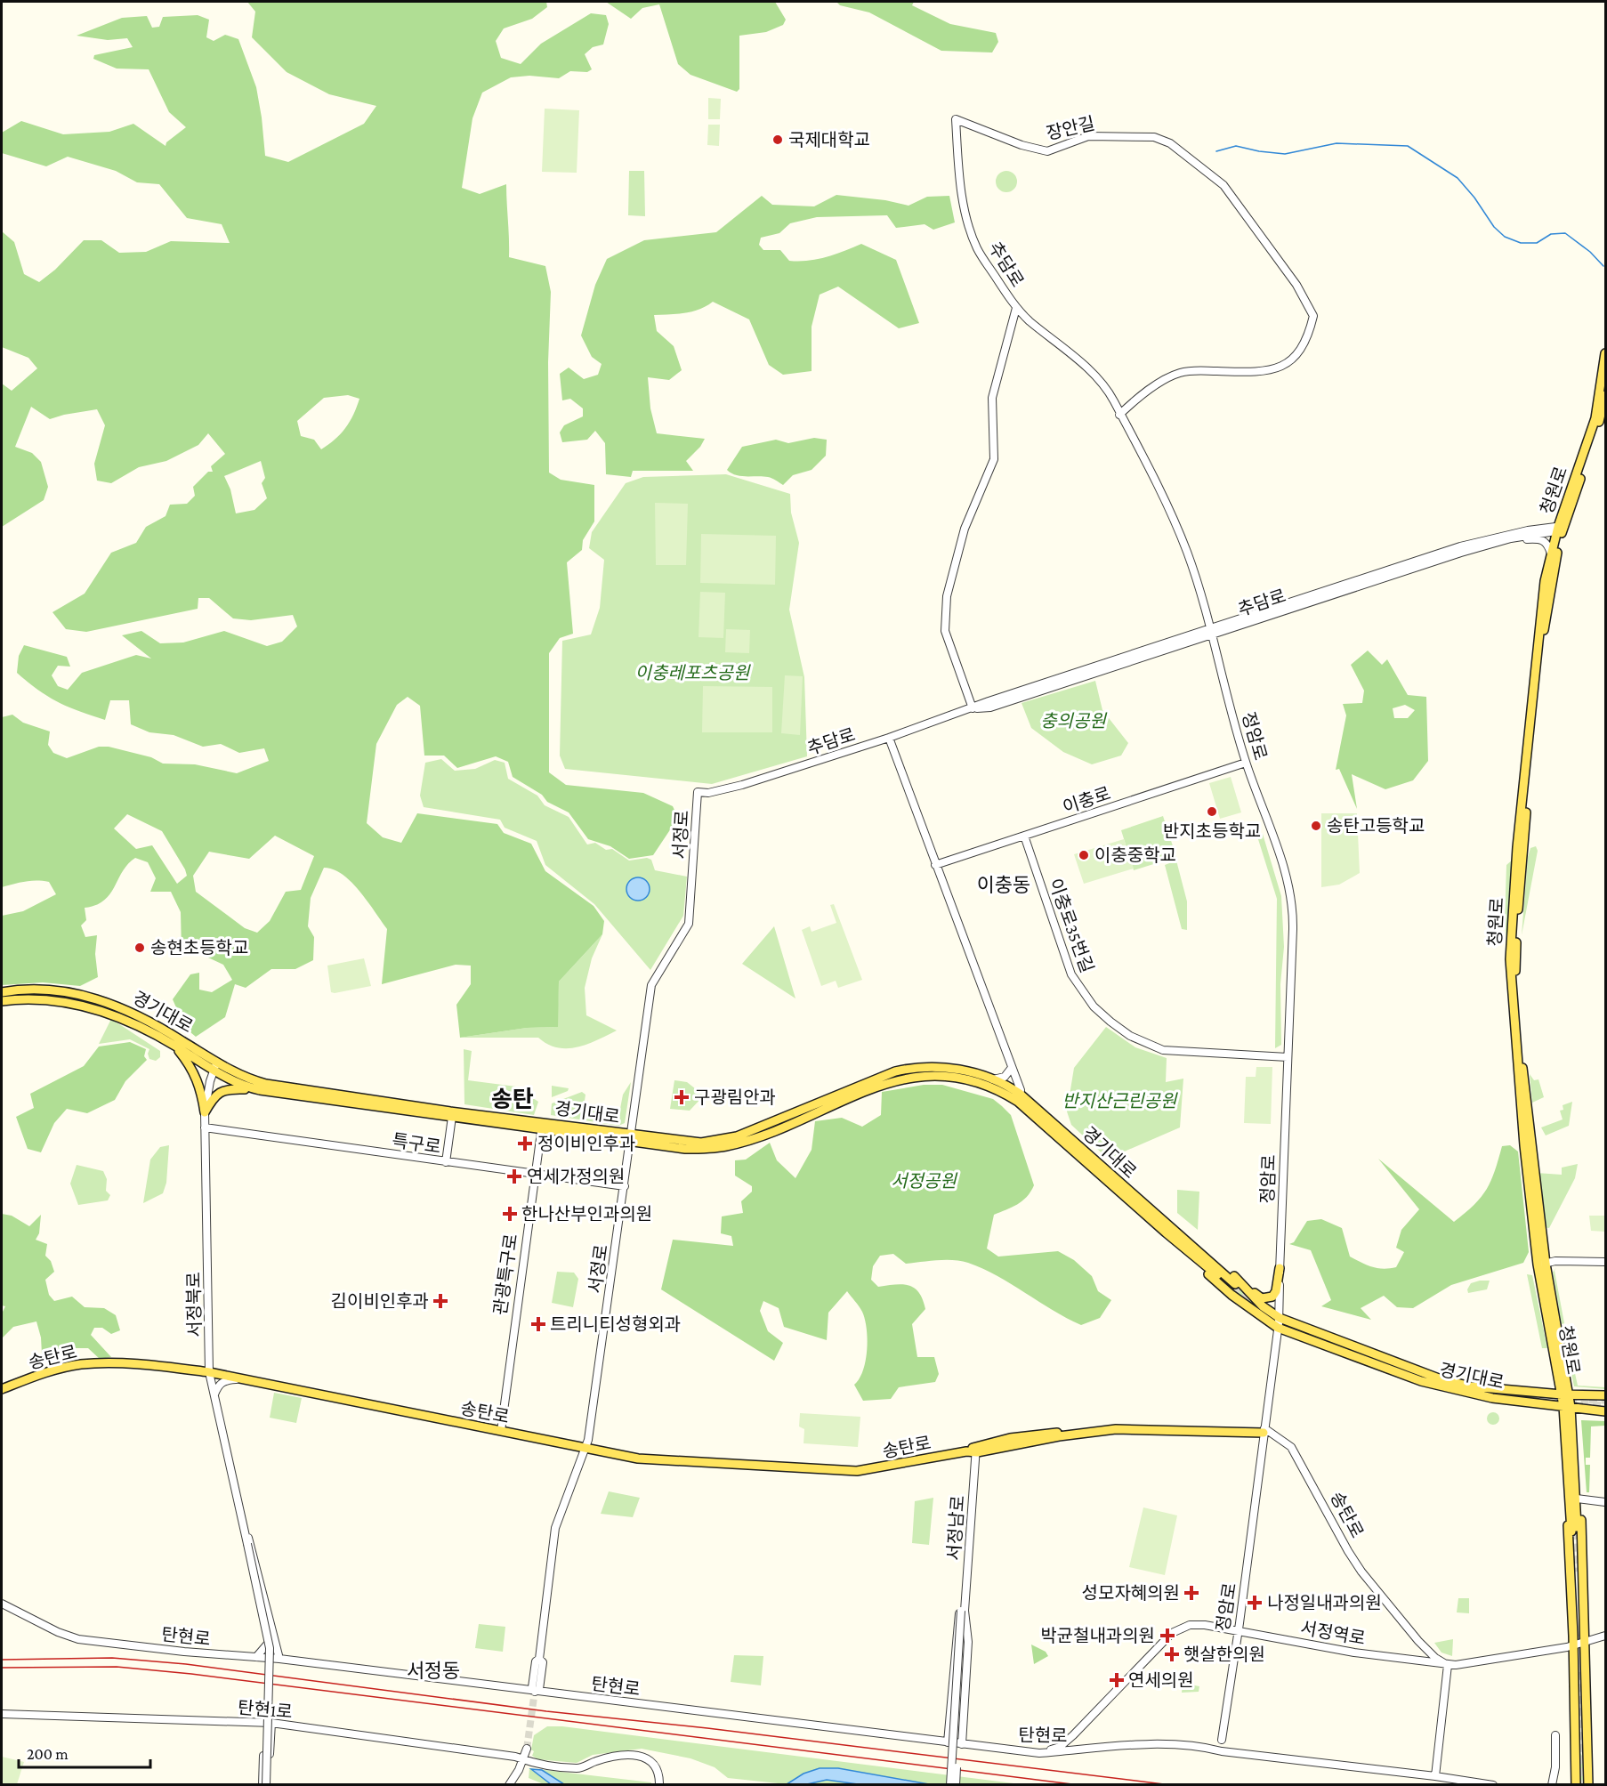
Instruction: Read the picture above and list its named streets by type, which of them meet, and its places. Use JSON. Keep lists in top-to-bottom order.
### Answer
{
  "streets": {
    "main road": ["청원로", "경기대로", "송탄로"],
    "street": [
      "장안길",
      "추담로",
      "정암로",
      "이충로",
      "서정로",
      "이충로35번길",
      "특구로",
      "관광특구로",
      "서정북로",
      "서정남로",
      "서정역로",
      "탄현로",
      "탄현1로"
    ]
  },
  "crossings": [
    ["장안길", "추담로"],
    ["추담로", "청원로"],
    ["추담로", "정암로"],
    ["추담로", "서정로"],
    ["청원로", "경기대로"],
    ["정암로", "이충로"],
    ["정암로", "이충로35번길"],
    ["정암로", "경기대로"],
    ["정암로", "송탄로"],
    ["정암로", "서정역로"],
    ["이충로", "이충로35번길"],
    ["서정로", "경기대로"],
    ["서정로", "특구로"],
    ["서정로", "송탄로"],
    ["서정로", "탄현로"],
    ["경기대로", "관광특구로"],
    ["경기대로", "서정북로"],
    ["특구로", "관광특구로"],
    ["특구로", "서정북로"],
    ["관광특구로", "송탄로"],
    ["서정북로", "송탄로"],
    ["송탄로", "서정남로"],
    ["송탄로", "서정역로"],
    ["서정역로", "탄현로"]
  ],
  "districts": ["이충동", "송탄", "서정동"],
  "parks": [
    "이충레포츠공원",
    "충의공원",
    "반지산근린공원",
    "서정공원"
  ],
  "places": {
    "other": [
      "국제대학교",
      "반지초등학교",
      "송탄고등학교",
      "이충중학교",
      "송현초등학교"
    ],
    "health": [
      "구광림안과",
      "정이비인후과",
      "연세가정의원",
      "한나산부인과의원",
      "김이비인후과",
      "트리니티성형외과",
      "성모자혜의원",
      "나정일내과의원",
      "박균철내과의원",
      "햇살한의원",
      "연세의원"
    ]
  },
  "scale_bar": "200 m"
}
